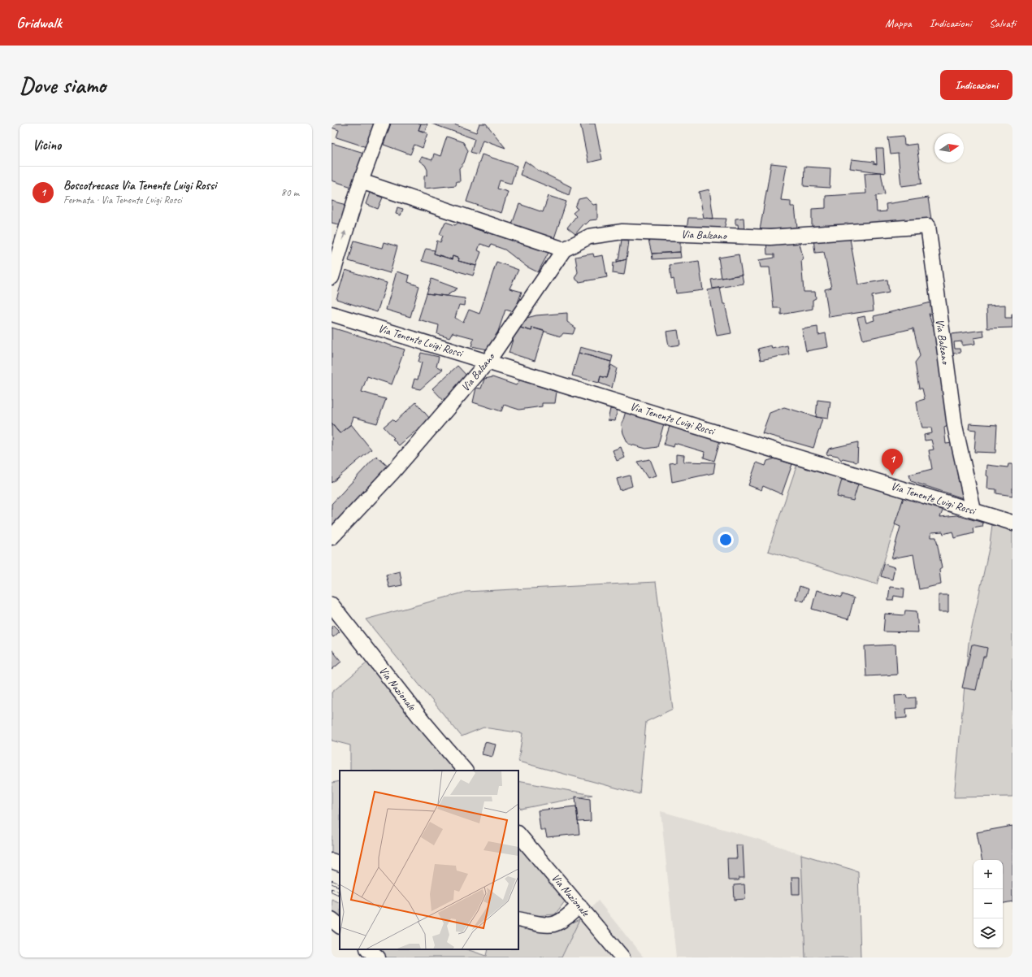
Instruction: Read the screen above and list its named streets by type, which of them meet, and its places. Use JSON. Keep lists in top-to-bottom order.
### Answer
{
  "streets": {
    "street": ["Via Balzano", "Via Tenente Luigi Rossi", "Via Nazionale"]
  },
  "crossings": [
    ["Via Balzano", "Via Tenente Luigi Rossi"]
  ],
  "north": "right",
  "page": {
    "header": "Gridwalk",
    "nav": ["Mappa", "Indicazioni", "Salvati"],
    "buttons": "Indicazioni",
    "title": "Dove siamo",
    "heading": "Vicino",
    "list": [
      {
        "mark": "1",
        "name": "Boscotrecase Via Tenente Luigi Rossi",
        "note": "Fermata · Via Tenente Luigi Rossi",
        "value": "80 m"
      }
    ],
    "pins": "1",
    "map_buttons": ["+", "−"]
  }
}
